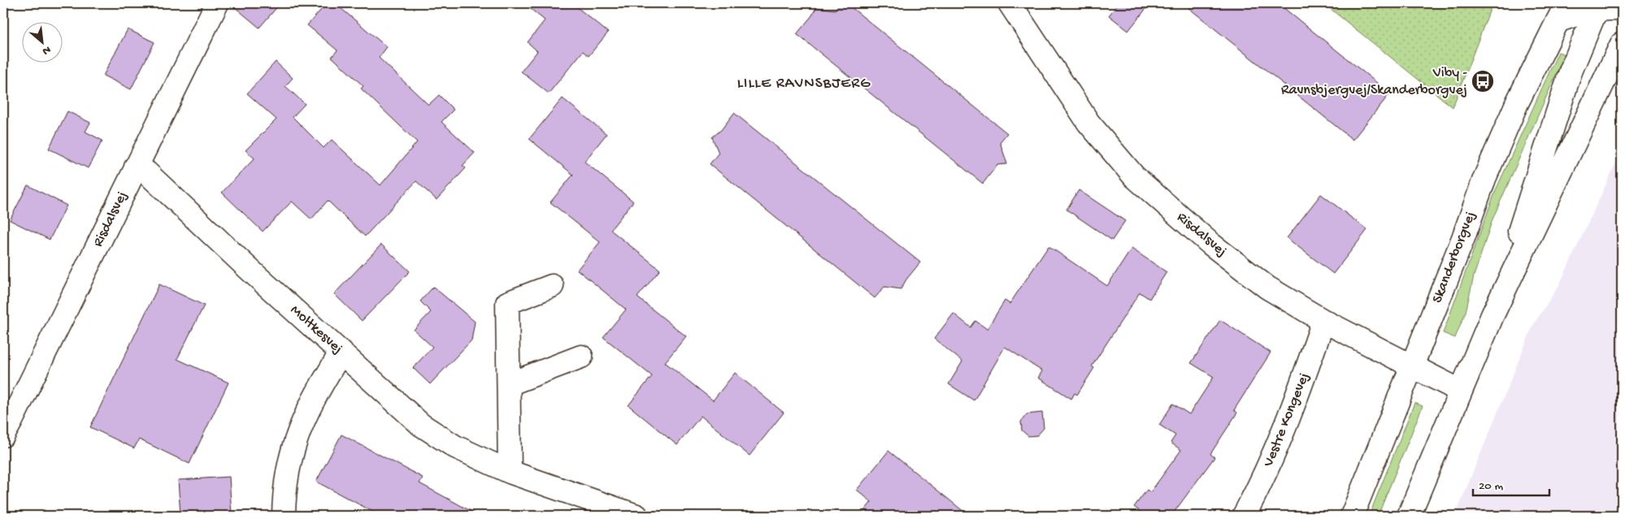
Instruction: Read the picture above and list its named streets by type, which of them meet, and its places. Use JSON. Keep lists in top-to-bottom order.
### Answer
{
  "streets": {
    "street": [
      "Risdalsvej",
      "Skanderborgvej",
      "Moltkesvej",
      "Vestre Kongevej"
    ]
  },
  "crossings": [
    ["Risdalsvej", "Skanderborgvej"],
    ["Risdalsvej", "Moltkesvej"],
    ["Risdalsvej", "Vestre Kongevej"]
  ],
  "districts": ["LILLE RAVNSBJERG"],
  "places": {
    "bus stop": ["Viby - Ravnsbjergvej/Skanderborgvej"]
  },
  "scale_bar": "20 m",
  "north": "bottom right"
}
